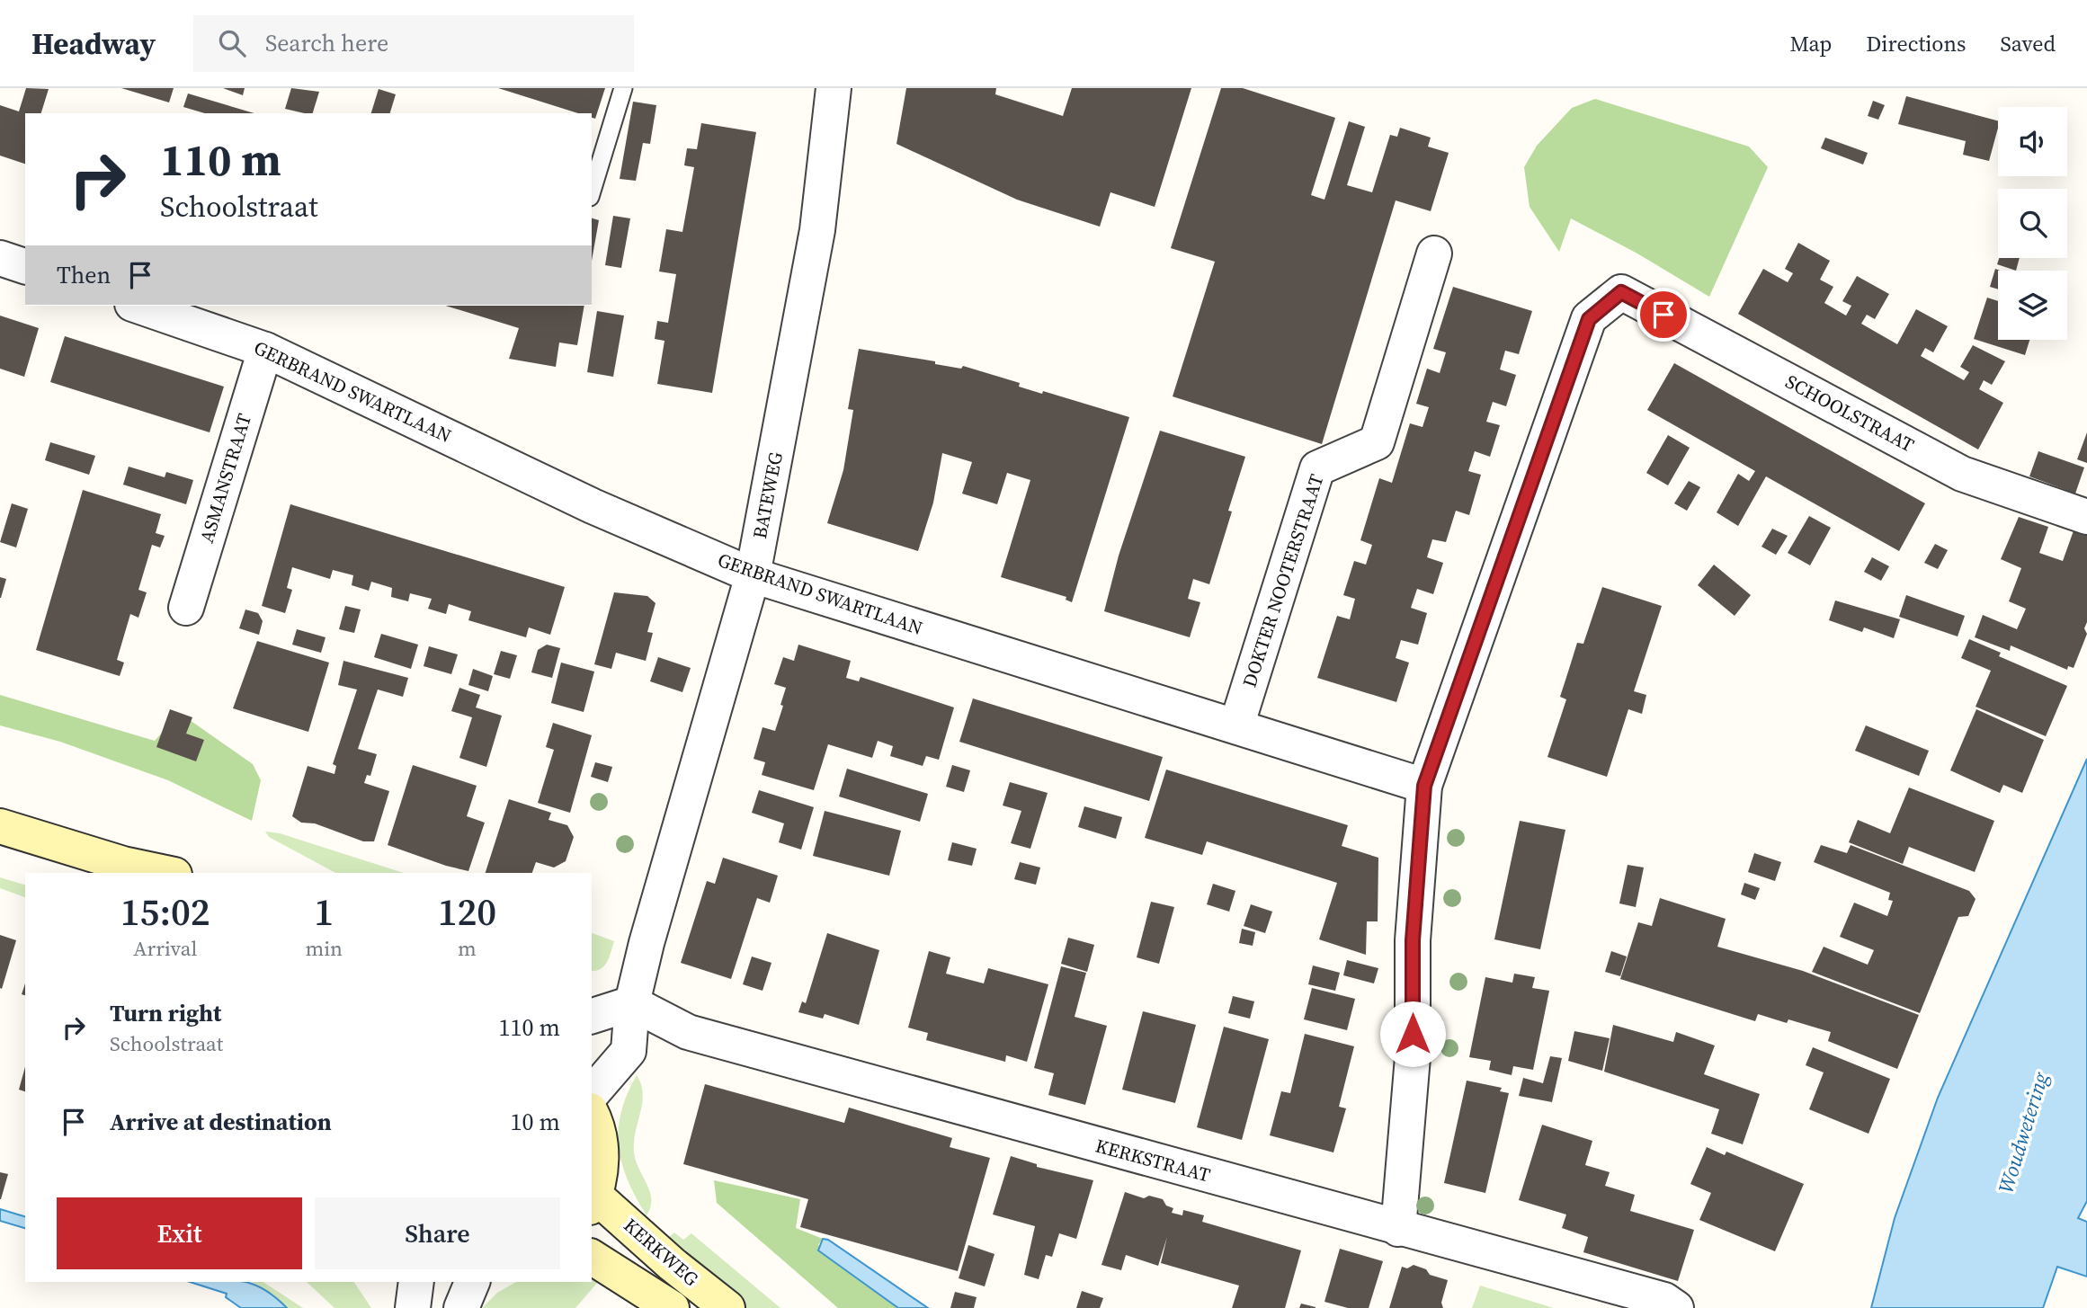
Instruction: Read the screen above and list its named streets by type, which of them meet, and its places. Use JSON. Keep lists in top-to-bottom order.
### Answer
{
  "streets": {
    "main road": ["KERKWEG"],
    "street": [
      "GERBRAND SWARTLAAN",
      "SCHOOLSTRAAT",
      "ASMANSTRAAT",
      "BATEWEG",
      "DOKTER NOOTERSTRAAT",
      "KERKSTRAAT"
    ]
  },
  "crossings": [
    ["GERBRAND SWARTLAAN", "SCHOOLSTRAAT"],
    ["GERBRAND SWARTLAAN", "ASMANSTRAAT"],
    ["GERBRAND SWARTLAAN", "BATEWEG"],
    ["GERBRAND SWARTLAAN", "DOKTER NOOTERSTRAAT"],
    ["BATEWEG", "KERKSTRAAT"]
  ],
  "water": ["Woudwetering"],
  "page": {
    "header": "Headway",
    "search": "Search here",
    "nav": ["Map", "Directions", "Saved"],
    "turn": ["110 m", "Schoolstraat"],
    "then": "Then",
    "eta": [
      "15:02",
      "Arrival",
      "1",
      "min",
      "120",
      "m"
    ],
    "list": [
      {
        "name": "Turn right",
        "note": "Schoolstraat",
        "value": "110 m"
      },
      {
        "name": "Arrive at destination",
        "value": "10 m"
      }
    ],
    "buttons": ["Exit", "Share"]
  }
}
